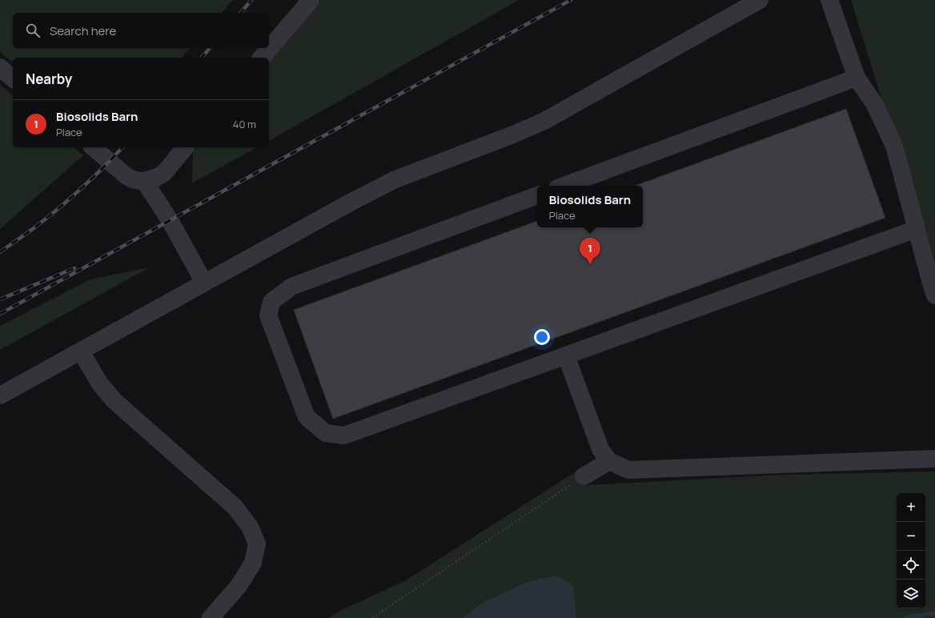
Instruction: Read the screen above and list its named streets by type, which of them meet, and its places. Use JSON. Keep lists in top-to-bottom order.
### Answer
{
  "page": {
    "search": "Search here",
    "heading": "Nearby",
    "list": [
      {
        "mark": "1",
        "name": "Biosolids Barn",
        "note": "Place",
        "value": "40 m"
      }
    ],
    "popup": ["Biosolids Barn", "Place"],
    "pins": "1",
    "map_buttons": ["+", "−"]
  }
}
